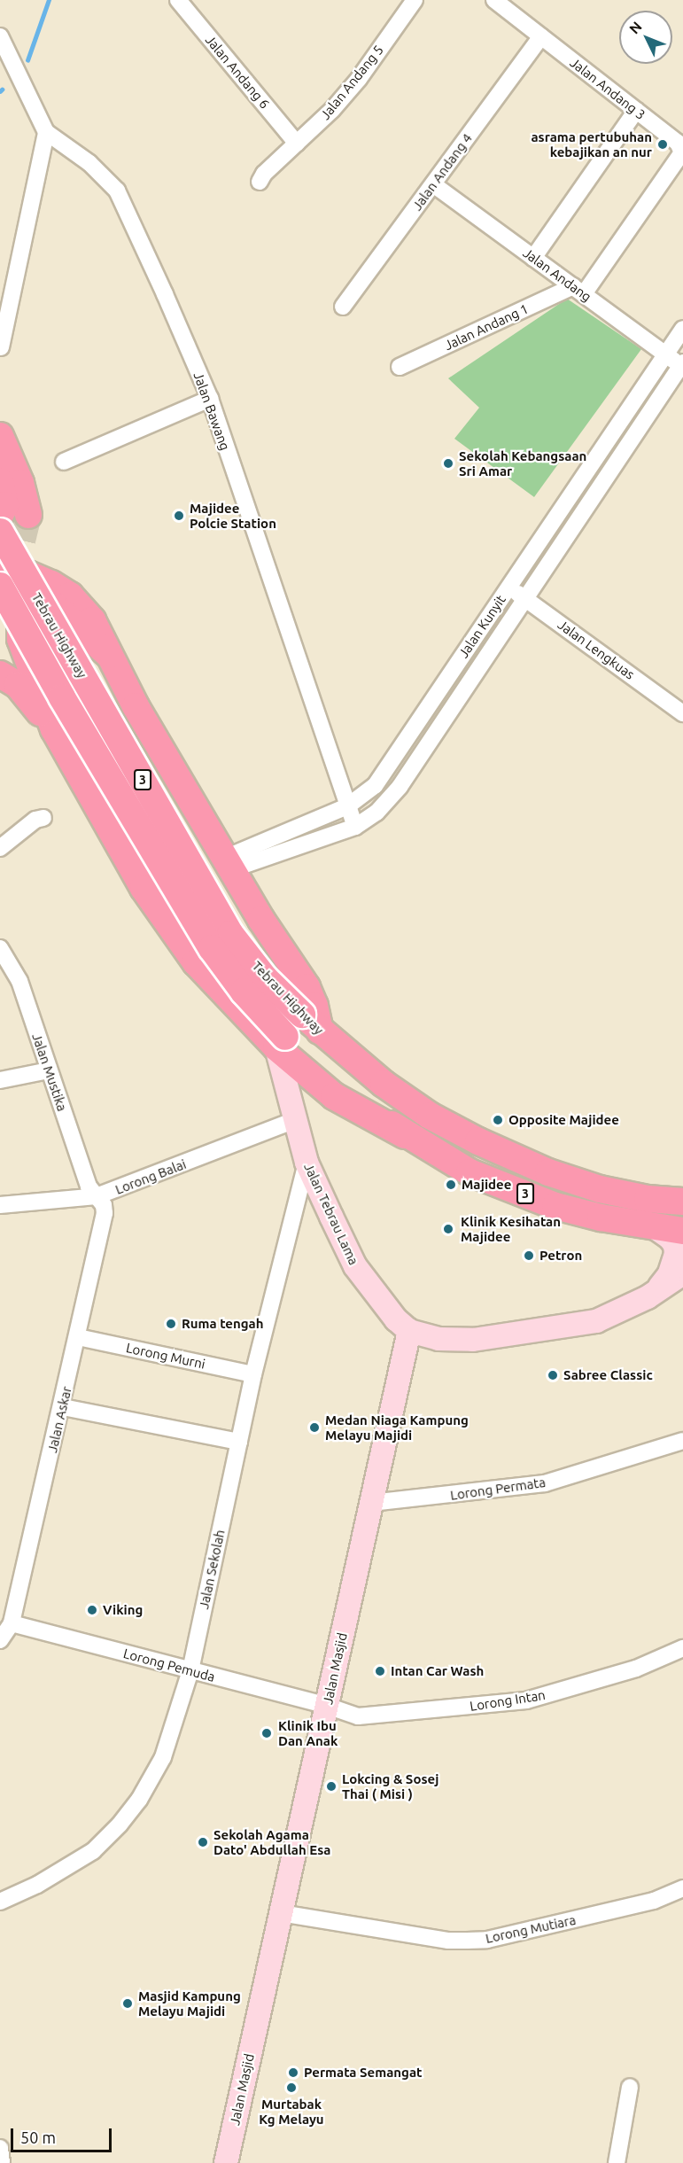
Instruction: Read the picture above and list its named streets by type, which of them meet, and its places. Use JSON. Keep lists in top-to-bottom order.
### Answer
{
  "streets": {
    "highway": ["Tebrau Highway", "3"],
    "main road": ["Jalan Tebrau Lama", "Jalan Masjid"],
    "street": [
      "Jalan Andang 6",
      "Jalan Andang 5",
      "Jalan Andang 3",
      "Jalan Andang 4",
      "Jalan Andang",
      "Jalan Andang 1",
      "Jalan Bawang",
      "Jalan Kunyit",
      "Jalan Lengkuas",
      "Jalan Mustika",
      "Lorong Balai",
      "Lorong Murni",
      "Jalan Askar",
      "Lorong Permata",
      "Jalan Sekolah",
      "Lorong Pemuda",
      "Lorong Intan",
      "Lorong Mutiara"
    ]
  },
  "crossings": [
    ["Jalan Andang 6", "Jalan Andang 5"],
    ["Jalan Andang 3", "Jalan Andang 4"],
    ["Jalan Andang 3", "Jalan Andang"],
    ["Jalan Andang 3", "Jalan Andang 1"],
    ["Jalan Andang 4", "Jalan Andang"],
    ["Jalan Andang", "Jalan Andang 1"],
    ["Jalan Andang", "Jalan Kunyit"],
    ["Jalan Bawang", "Jalan Kunyit"],
    ["Jalan Kunyit", "Jalan Lengkuas"],
    ["Tebrau Highway", "Jalan Tebrau Lama"],
    ["Jalan Mustika", "Lorong Balai"],
    ["Jalan Mustika", "Jalan Askar"],
    ["Lorong Balai", "Jalan Tebrau Lama"],
    ["Lorong Balai", "Jalan Askar"],
    ["Jalan Tebrau Lama", "Jalan Sekolah"],
    ["Jalan Tebrau Lama", "Jalan Masjid"],
    ["Lorong Murni", "Jalan Askar"],
    ["Lorong Murni", "Jalan Sekolah"],
    ["Jalan Askar", "Lorong Pemuda"],
    ["Lorong Permata", "Jalan Masjid"],
    ["Jalan Sekolah", "Lorong Pemuda"],
    ["Lorong Pemuda", "Jalan Masjid"],
    ["Lorong Pemuda", "Lorong Intan"],
    ["Jalan Masjid", "Lorong Intan"],
    ["Jalan Masjid", "Lorong Mutiara"]
  ],
  "places": [
    "asrama pertubuhan kebajikan an nur",
    "Sekolah Kebangsaan Sri Amar",
    "Majidee Polcie Station",
    "Opposite Majidee",
    "Majidee",
    "Klinik Kesihatan Majidee",
    "Petron",
    "Ruma tengah",
    "Sabree Classic",
    "Medan Niaga Kampung Melayu Majidi",
    "Viking",
    "Intan Car Wash",
    "Klinik Ibu Dan Anak",
    "Lokcing & Sosej Thai ( Misi )",
    "Sekolah Agama Dato' Abdullah Esa",
    "Masjid Kampung Melayu Majidi",
    "Permata Semangat",
    "Murtabak Kg Melayu"
  ],
  "scale_bar": "50 m",
  "north": "top left"
}
